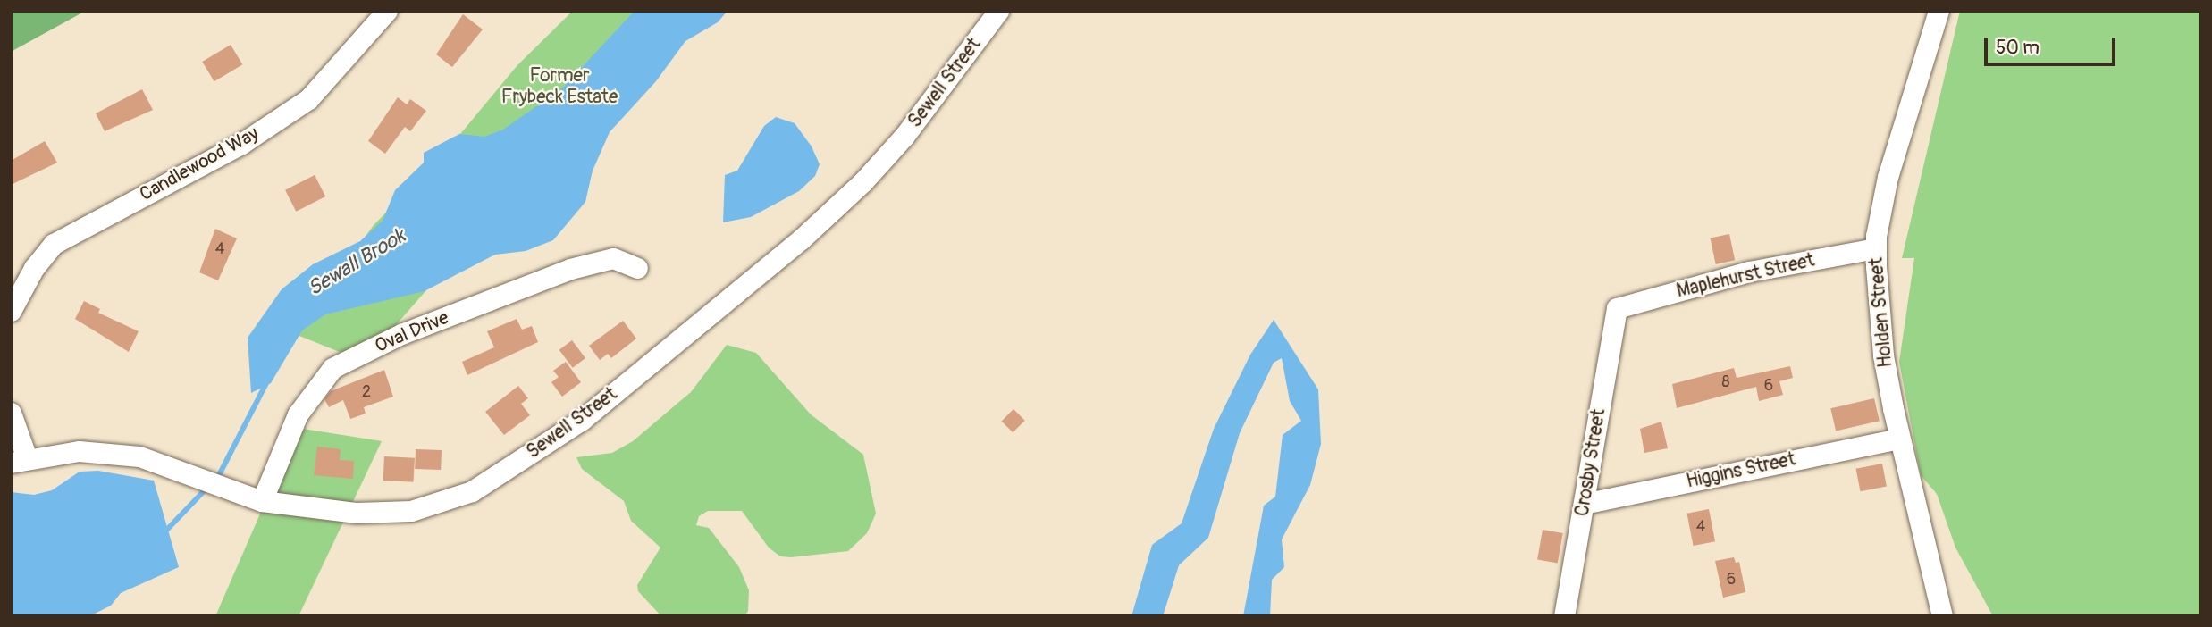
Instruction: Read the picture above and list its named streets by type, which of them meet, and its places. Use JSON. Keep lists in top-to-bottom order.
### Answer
{
  "streets": {
    "street": [
      "Sewell Street",
      "Candlewood Way",
      "Maplehurst Street",
      "Holden Street",
      "Oval Drive",
      "Crosby Street",
      "Higgins Street"
    ]
  },
  "crossings": [
    ["Sewell Street", "Oval Drive"],
    ["Maplehurst Street", "Holden Street"],
    ["Maplehurst Street", "Crosby Street"],
    ["Holden Street", "Higgins Street"],
    ["Crosby Street", "Higgins Street"]
  ],
  "water": ["Sewall Brook"],
  "parks": ["Former Frybeck Estate"],
  "house_numbers": [
    "4",
    "8",
    "6",
    "2",
    "4",
    "6"
  ],
  "scale_bar": "50 m"
}
